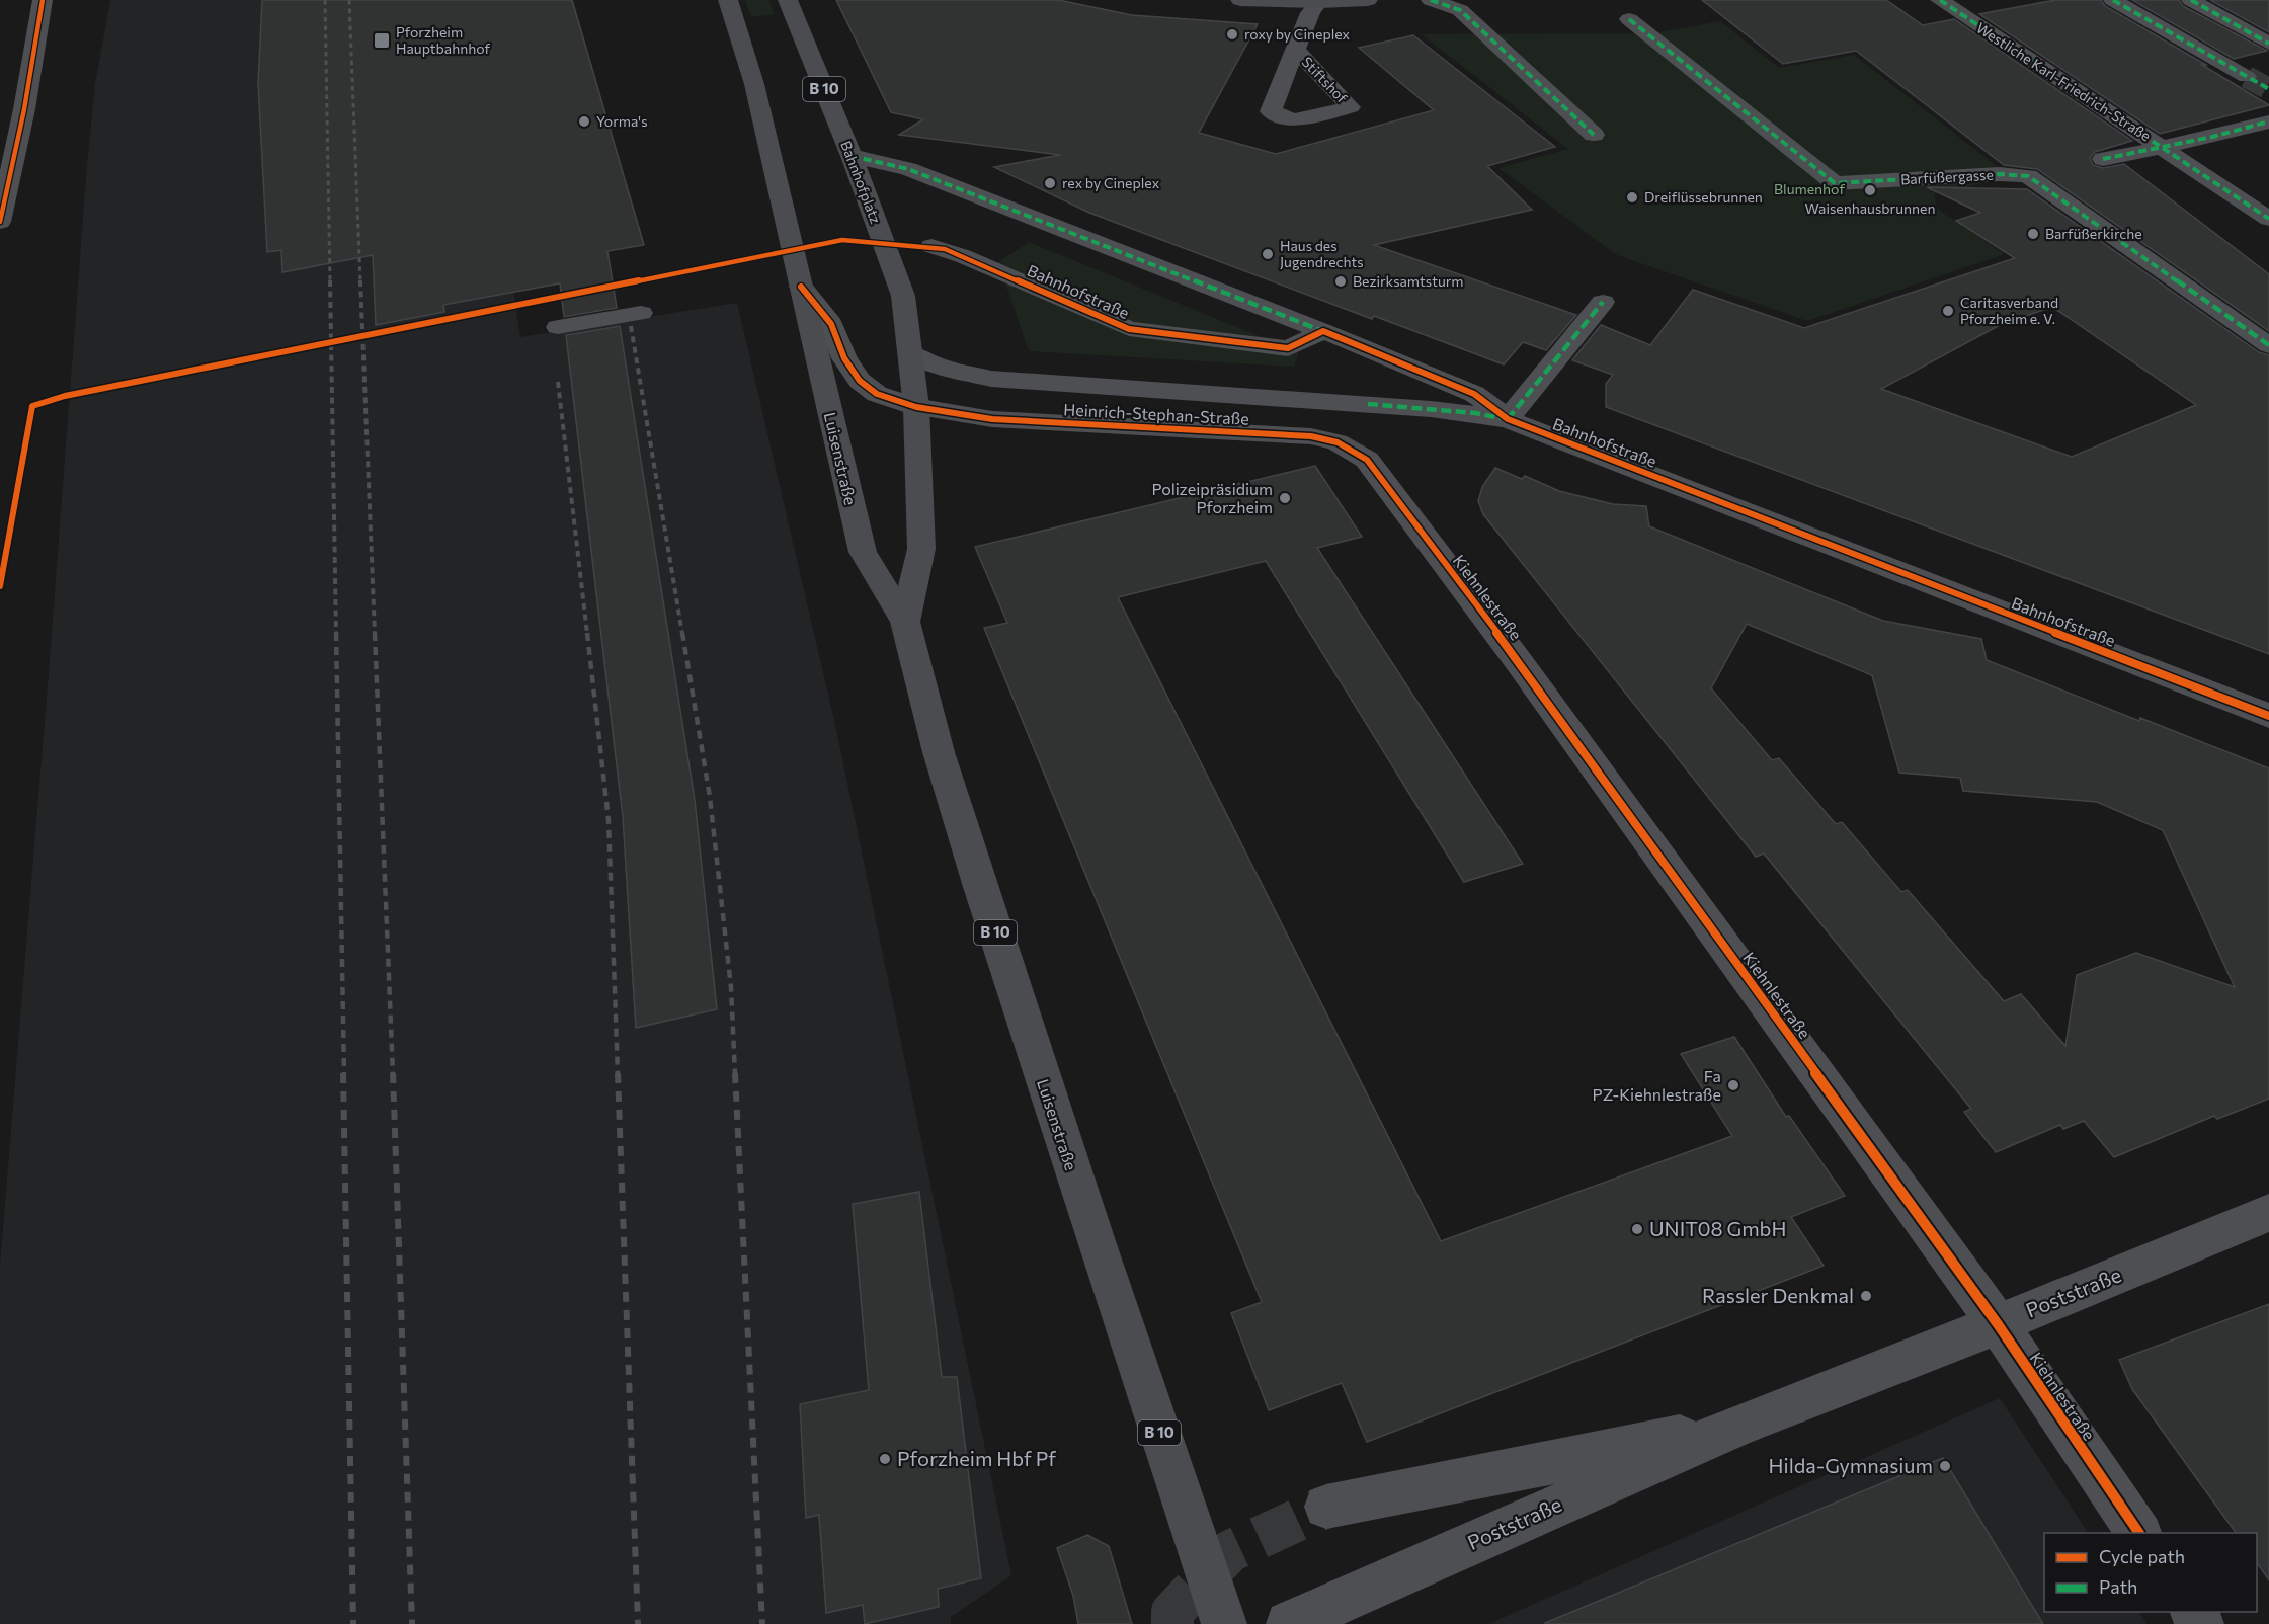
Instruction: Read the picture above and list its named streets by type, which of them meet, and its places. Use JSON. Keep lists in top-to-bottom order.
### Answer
{
  "streets": {
    "main road": ["B 10", "Bahnhofplatz", "Luisenstraße"],
    "street": [
      "Stiftshof",
      "Westliche Karl-Friedrich-Straße",
      "Barfüßergasse",
      "Bahnhofstraße",
      "Heinrich-Stephan-Straße",
      "Kiehnlestraße",
      "Poststraße"
    ]
  },
  "crossings": [
    ["B 10", "Luisenstraße"],
    ["Bahnhofplatz", "Bahnhofstraße"],
    ["Bahnhofplatz", "Heinrich-Stephan-Straße"],
    ["Bahnhofplatz", "Luisenstraße"],
    ["Bahnhofstraße", "Heinrich-Stephan-Straße"],
    ["Bahnhofstraße", "Luisenstraße"],
    ["Heinrich-Stephan-Straße", "Luisenstraße"],
    ["Heinrich-Stephan-Straße", "Kiehnlestraße"],
    ["Kiehnlestraße", "Poststraße"]
  ],
  "parks": ["Blumenhof"],
  "places": {
    "other": [
      "roxy by Cineplex",
      "Yorma's",
      "rex by Cineplex",
      "Waisenhausbrunnen",
      "Dreiflüssebrunnen",
      "Barfüßerkirche",
      "Haus des Jugendrechts",
      "Bezirksamtsturm",
      "Caritasverband Pforzheim e. V.",
      "Polizeipräsidium Pforzheim",
      "Fa PZ-Kiehnlestraße",
      "UNIT08 GmbH",
      "Rassler Denkmal",
      "Pforzheim Hbf Pf",
      "Hilda-Gymnasium"
    ],
    "transit": ["Pforzheim Hauptbahnhof"]
  },
  "legend": ["Cycle path", "Path"]
}
